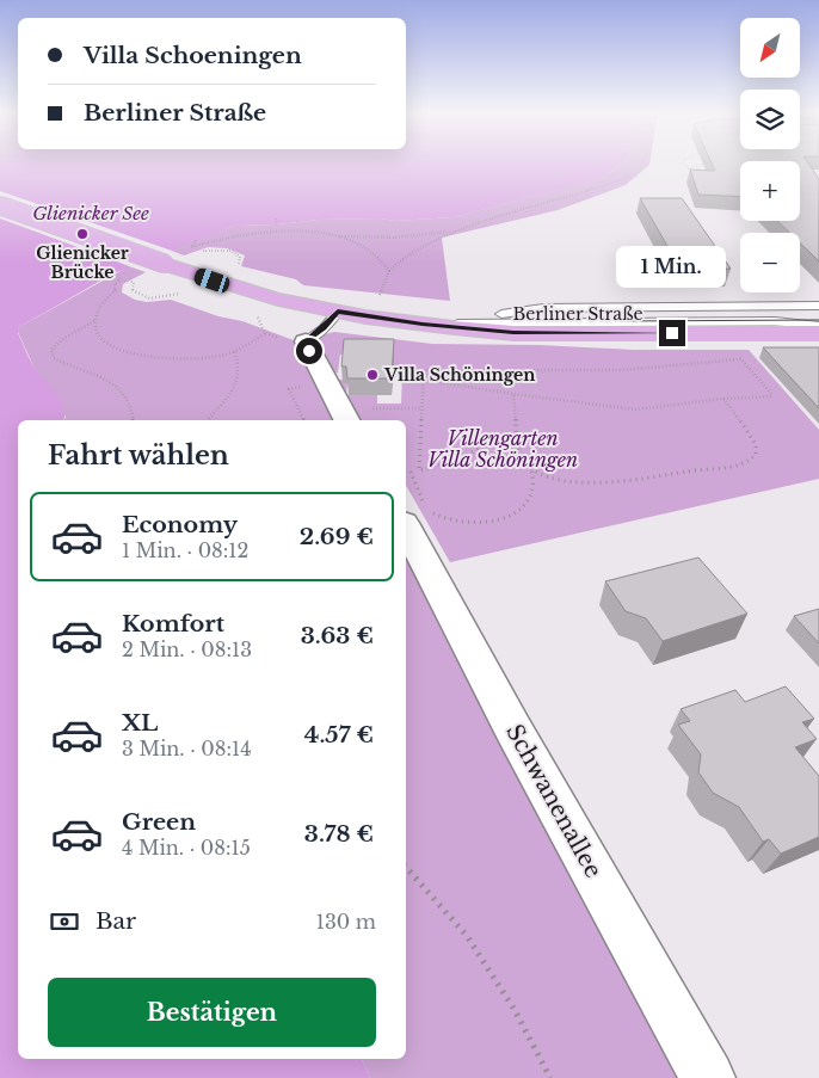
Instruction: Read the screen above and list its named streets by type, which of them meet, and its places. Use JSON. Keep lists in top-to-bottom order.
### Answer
{
  "streets": {
    "main road": ["Berliner Straße"],
    "street": ["Schwanenallee"]
  },
  "water": ["Glienicker See"],
  "parks": ["Villengarten Villa Schöningen"],
  "places": ["Glienicker Brücke", "Villa Schöningen"],
  "north": "bottom left",
  "page": {
    "map_buttons": ["+", "−"],
    "banner": ["Villa Schoeningen", "Berliner Straße"],
    "bubble": "1 Min.",
    "heading": "Fahrt wählen",
    "list": [
      {
        "name": "Economy",
        "note": "1 Min. · 08:12",
        "value": "2.69 €"
      },
      {
        "name": "Komfort",
        "note": "2 Min. · 08:13",
        "value": "3.63 €"
      },
      {
        "name": "XL",
        "note": "3 Min. · 08:14",
        "value": "4.57 €"
      },
      {
        "name": "Green",
        "note": "4 Min. · 08:15",
        "value": "3.78 €"
      }
    ],
    "pay": ["Bar", "130 m"],
    "buttons": "Bestätigen"
  }
}
